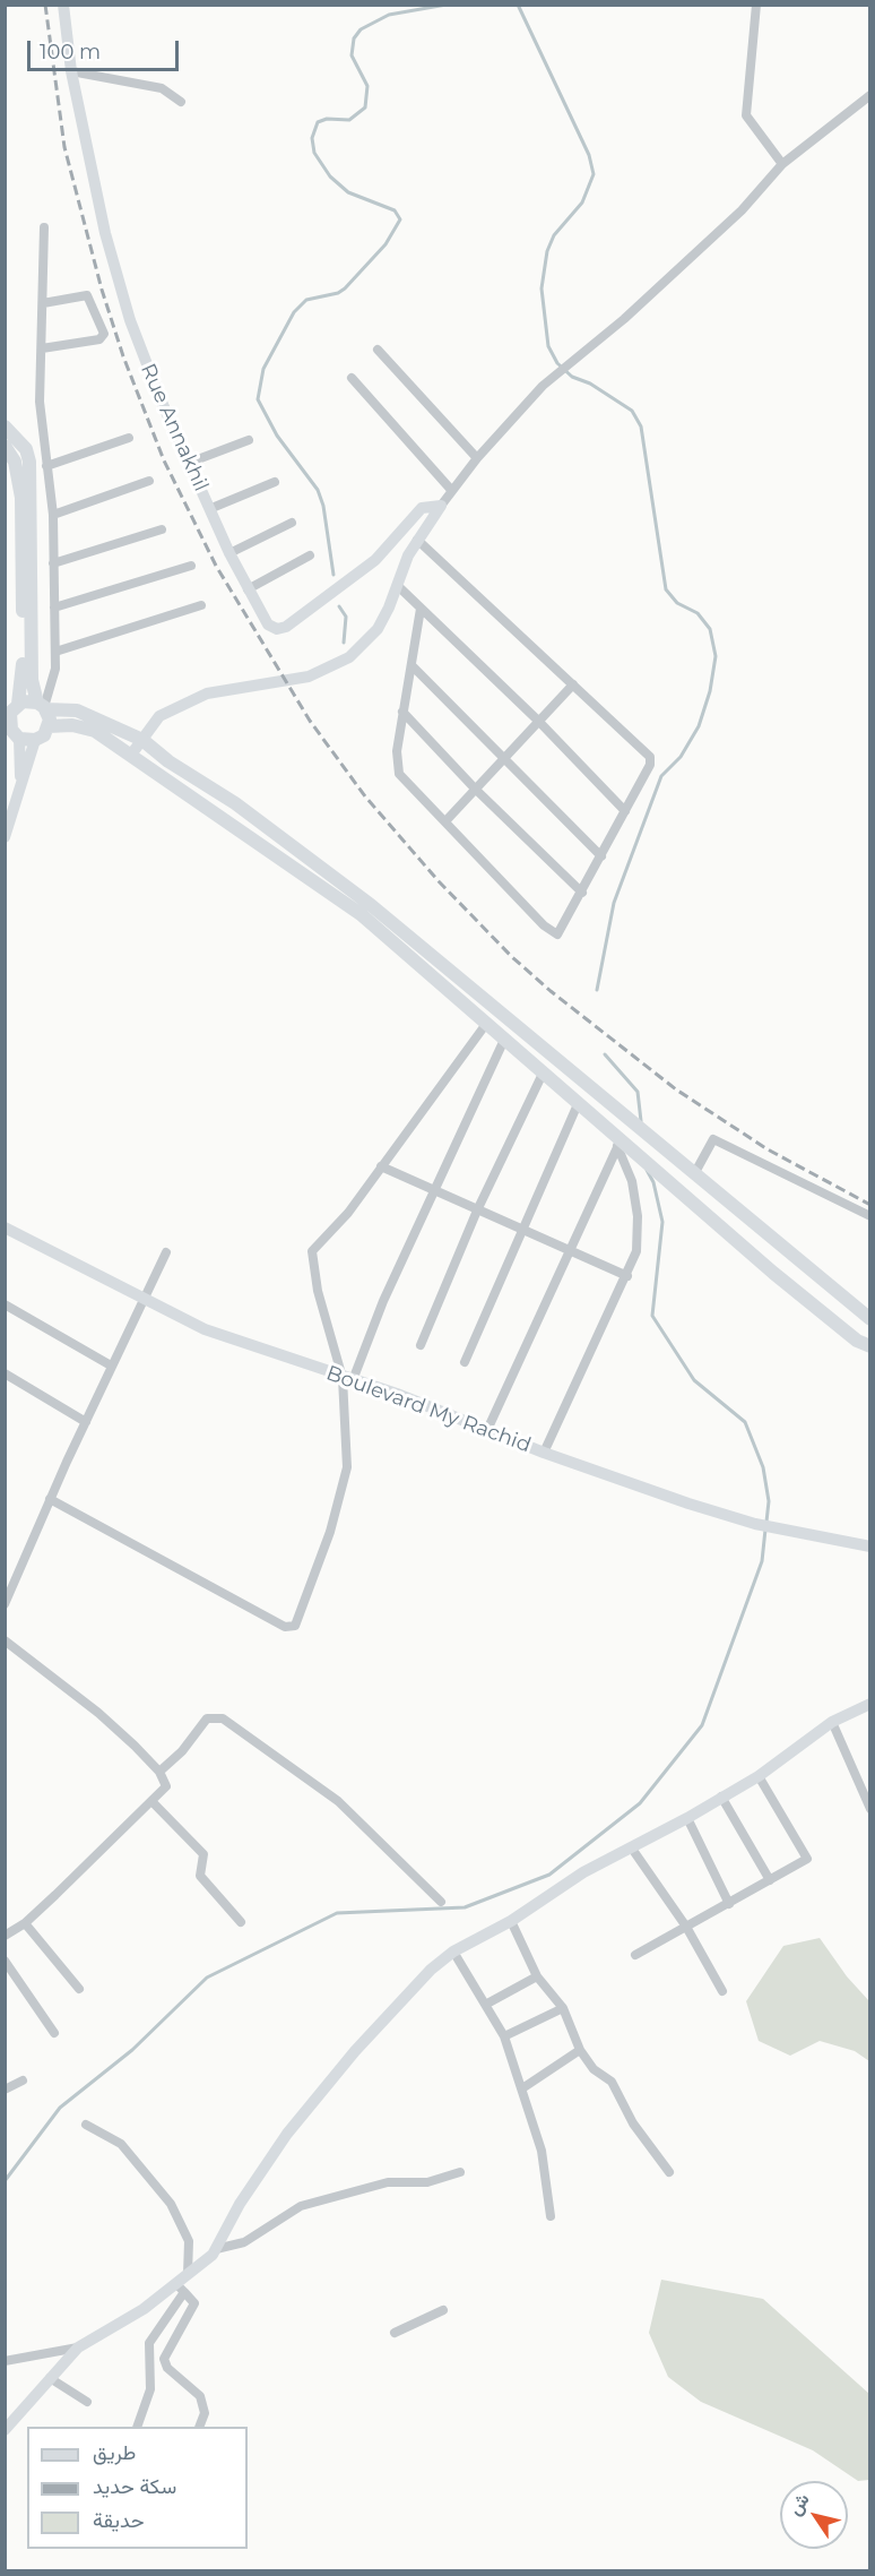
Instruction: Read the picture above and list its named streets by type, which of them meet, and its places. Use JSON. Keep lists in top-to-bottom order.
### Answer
{
  "streets": {
    "street": ["Rue Annakhil", "Boulevard My Rachid"]
  },
  "legend": ["طريق", "سكة حديد", "حديقة"],
  "scale_bar": "100 m",
  "north": "top left"
}
